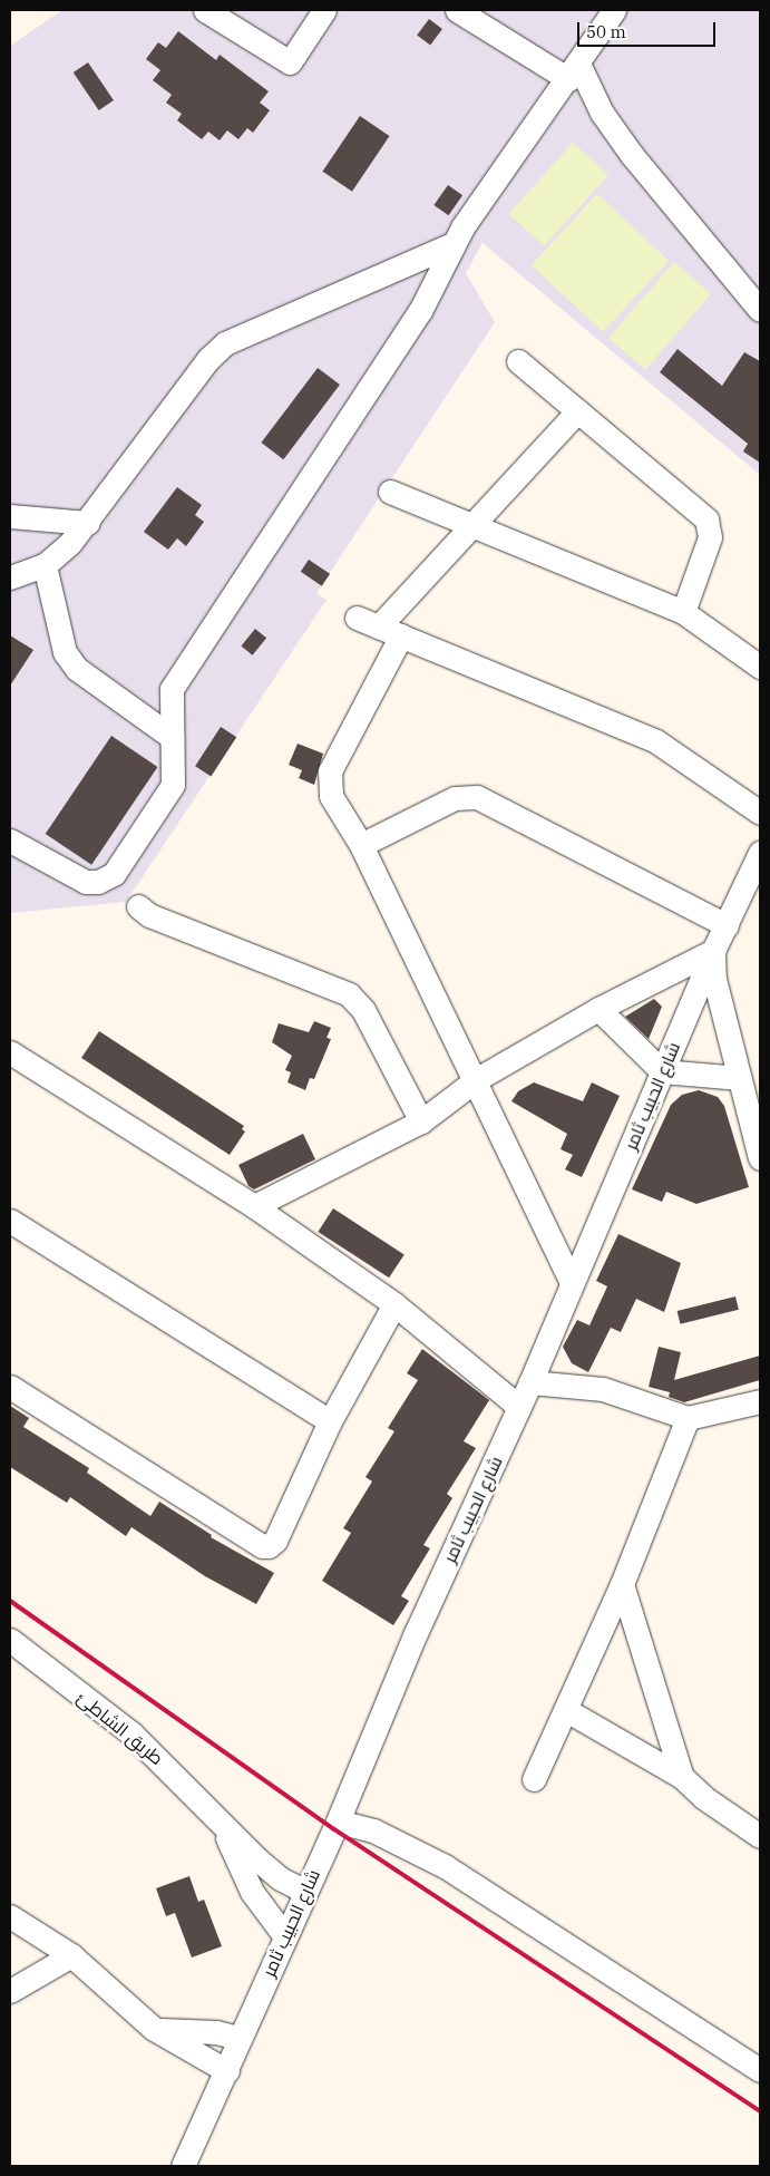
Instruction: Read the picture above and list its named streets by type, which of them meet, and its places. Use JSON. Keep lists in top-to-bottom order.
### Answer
{
  "streets": {
    "street": ["شارع الحبيب ثامر", "طريق الشاطئ"]
  },
  "crossings": [
    ["شارع الحبيب ثامر", "طريق الشاطئ"]
  ],
  "scale_bar": "50 m"
}
